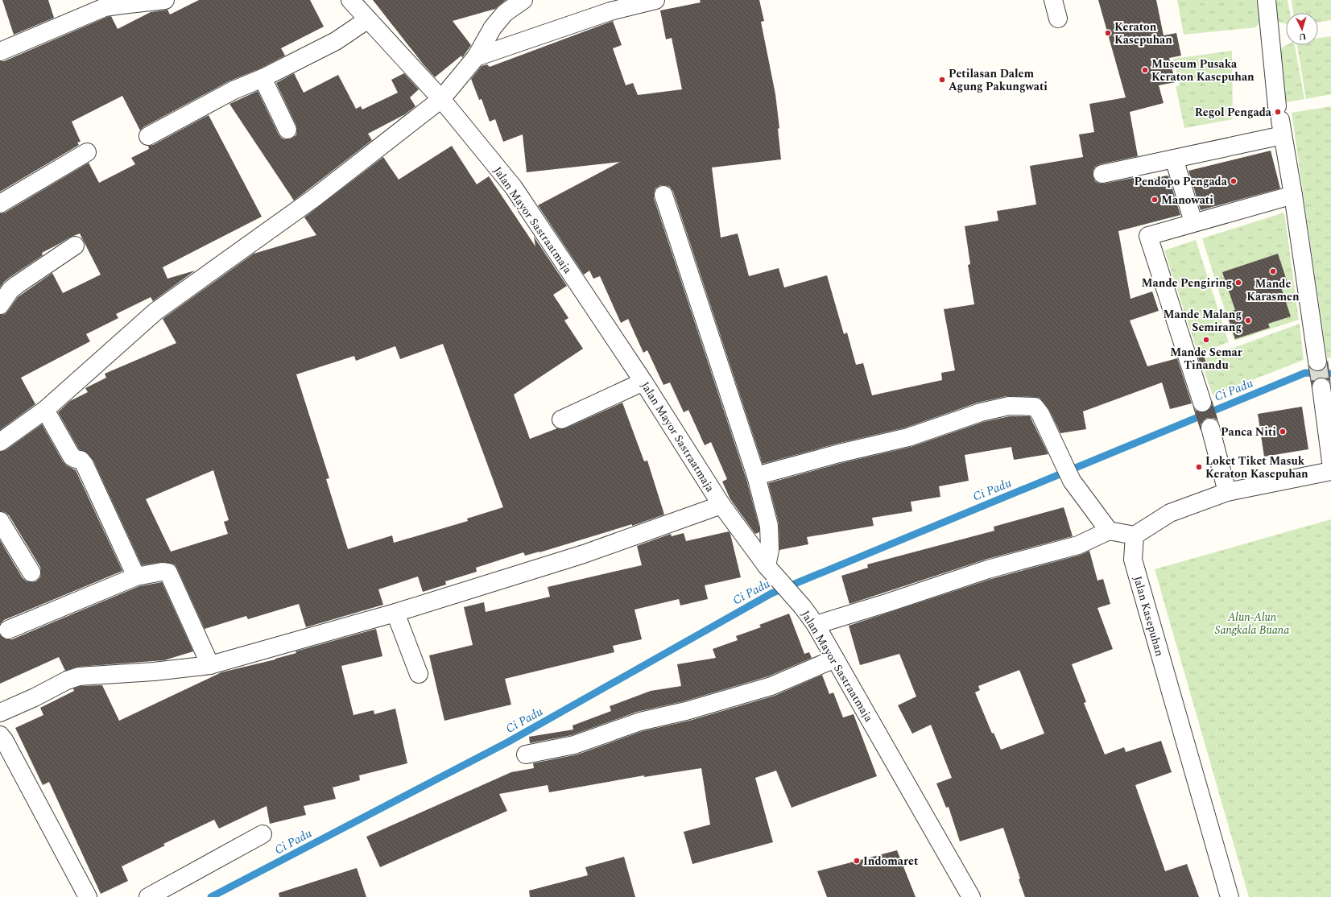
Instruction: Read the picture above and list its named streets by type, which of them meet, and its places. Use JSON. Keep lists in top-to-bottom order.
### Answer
{
  "streets": {
    "street": ["Jalan Mayor Sastraatmaja", "Jalan Kasepuhan"]
  },
  "water": ["Ci Padu"],
  "parks": ["Alun-Alun Sangkala Buana"],
  "places": [
    "Keraton Kasepuhan",
    "Museum Pusaka Keraton Kasepuhan",
    "Petilasan Dalem Agung Pakungwati",
    "Regol Pengada",
    "Pendopo Pengada",
    "Manowati",
    "Mande Karasmen",
    "Mande Pengiring",
    "Mande Malang Semirang",
    "Mande Semar Tinandu",
    "Panca Niti",
    "Loket Tiket Masuk Keraton Kasepuhan",
    "Indomaret"
  ],
  "north": "bottom"
}
